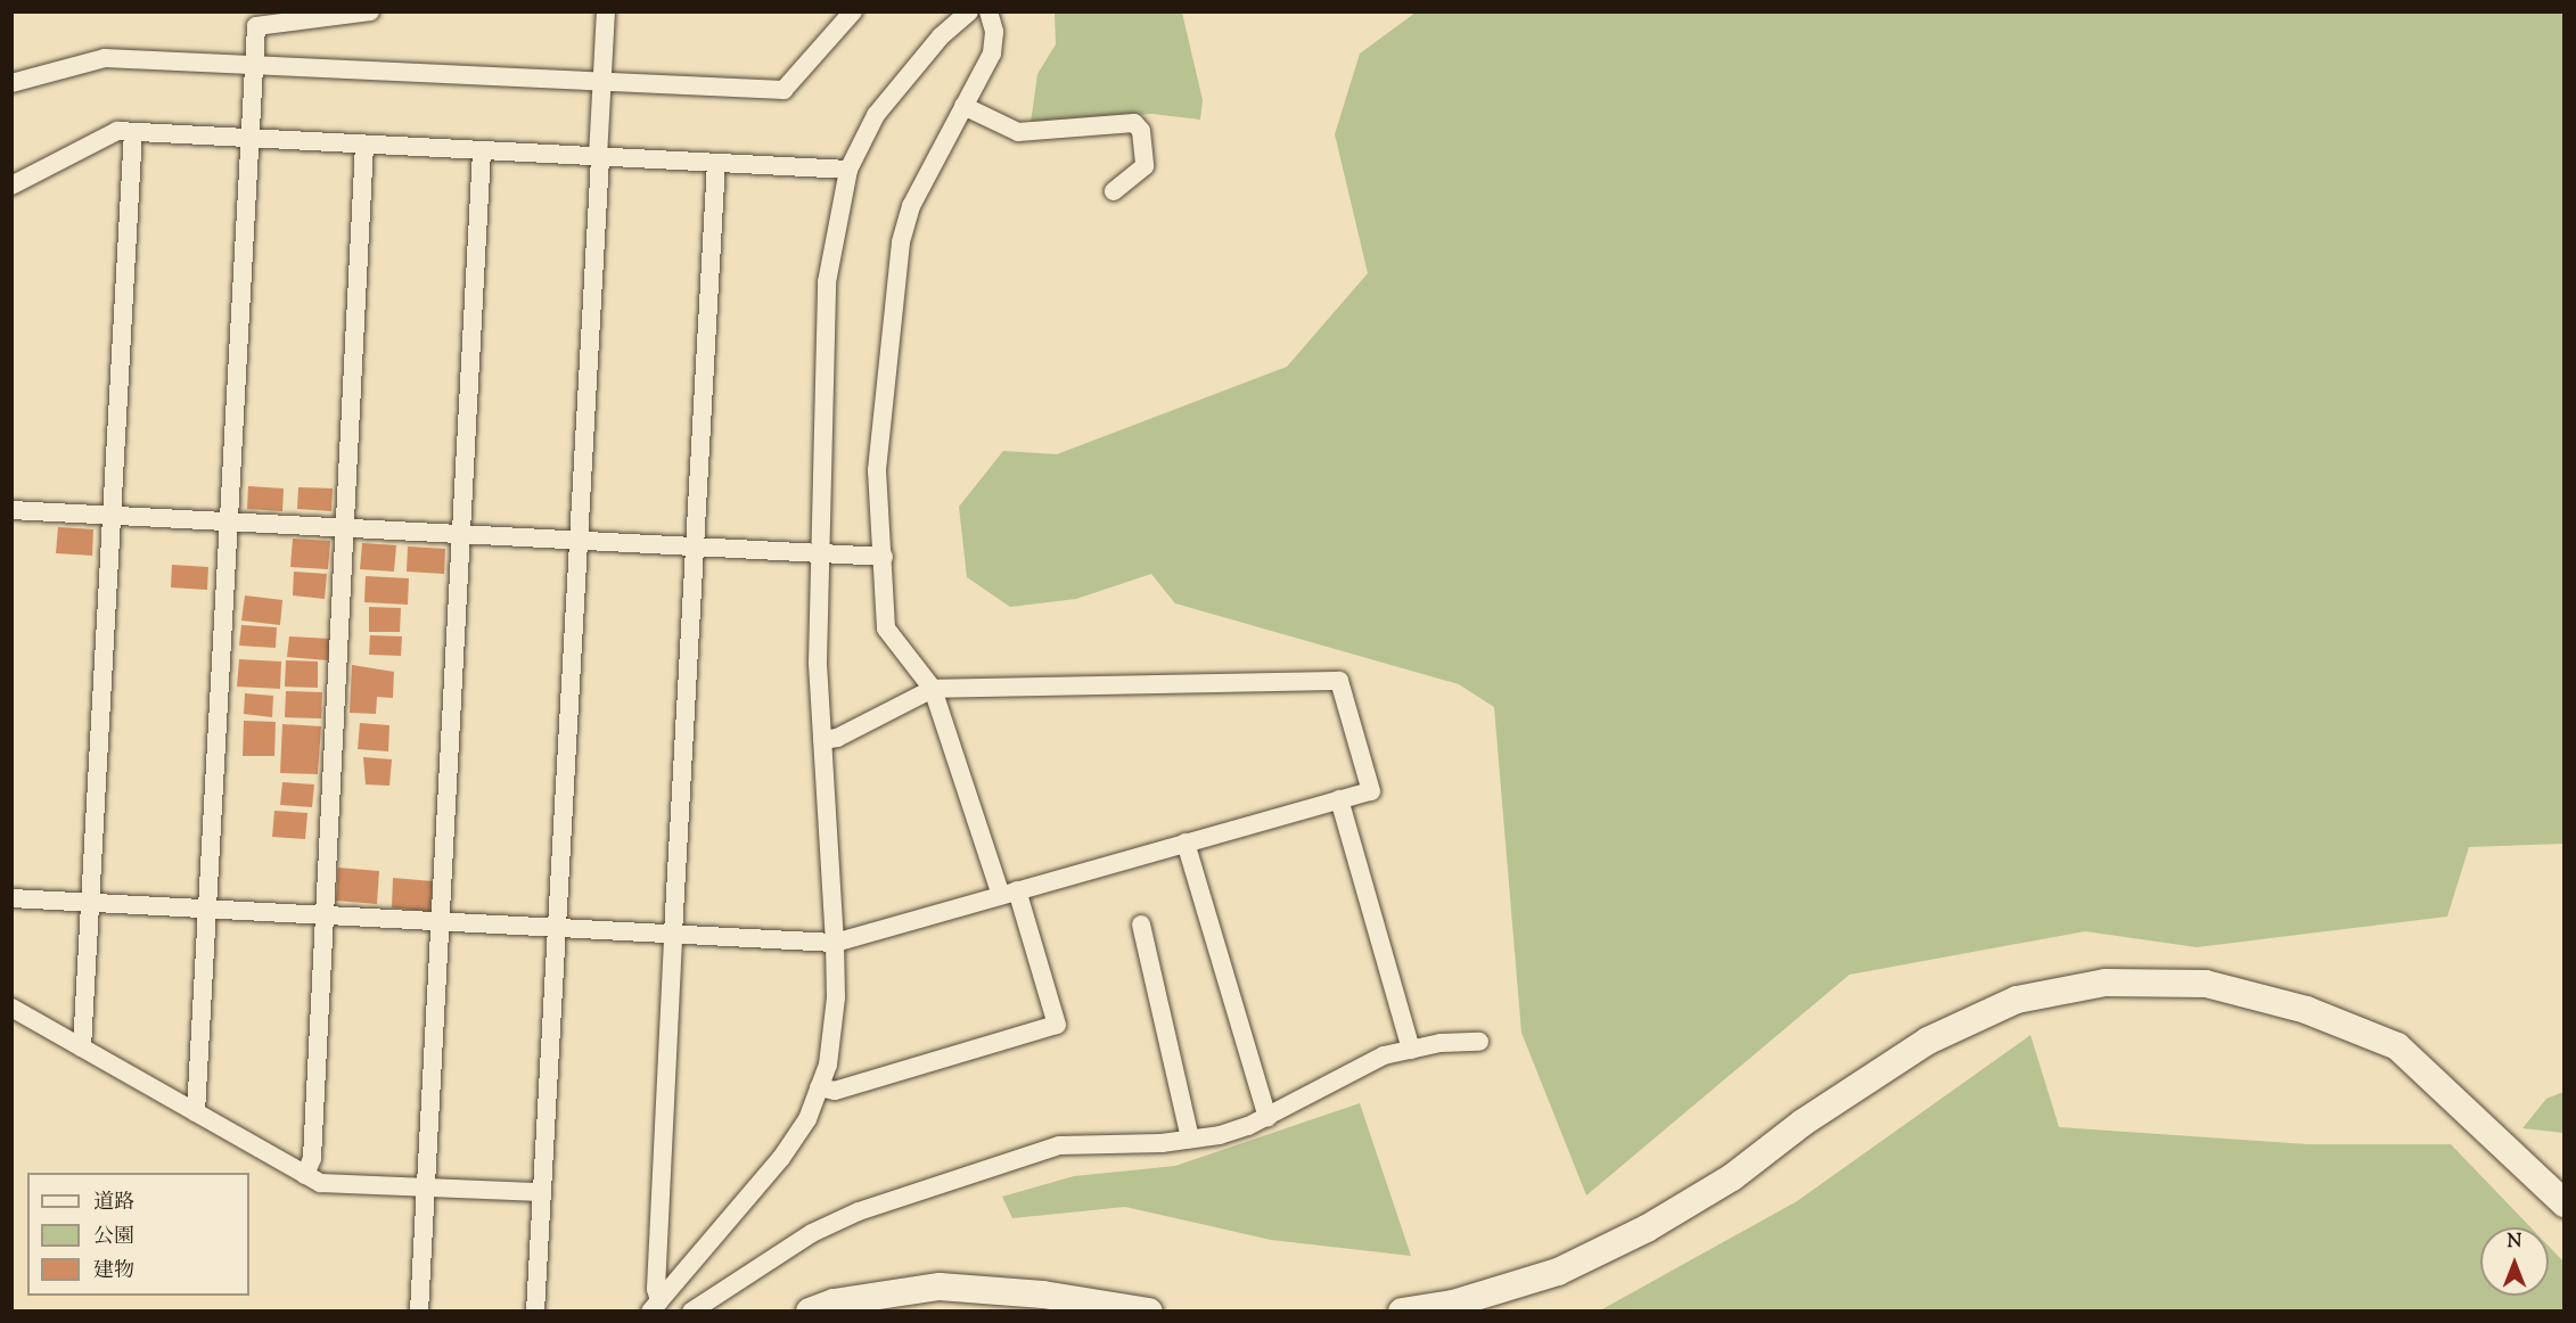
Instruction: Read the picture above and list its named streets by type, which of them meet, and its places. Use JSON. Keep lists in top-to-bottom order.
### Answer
{
  "legend": ["道路", "公園", "建物"],
  "north": "top"
}
